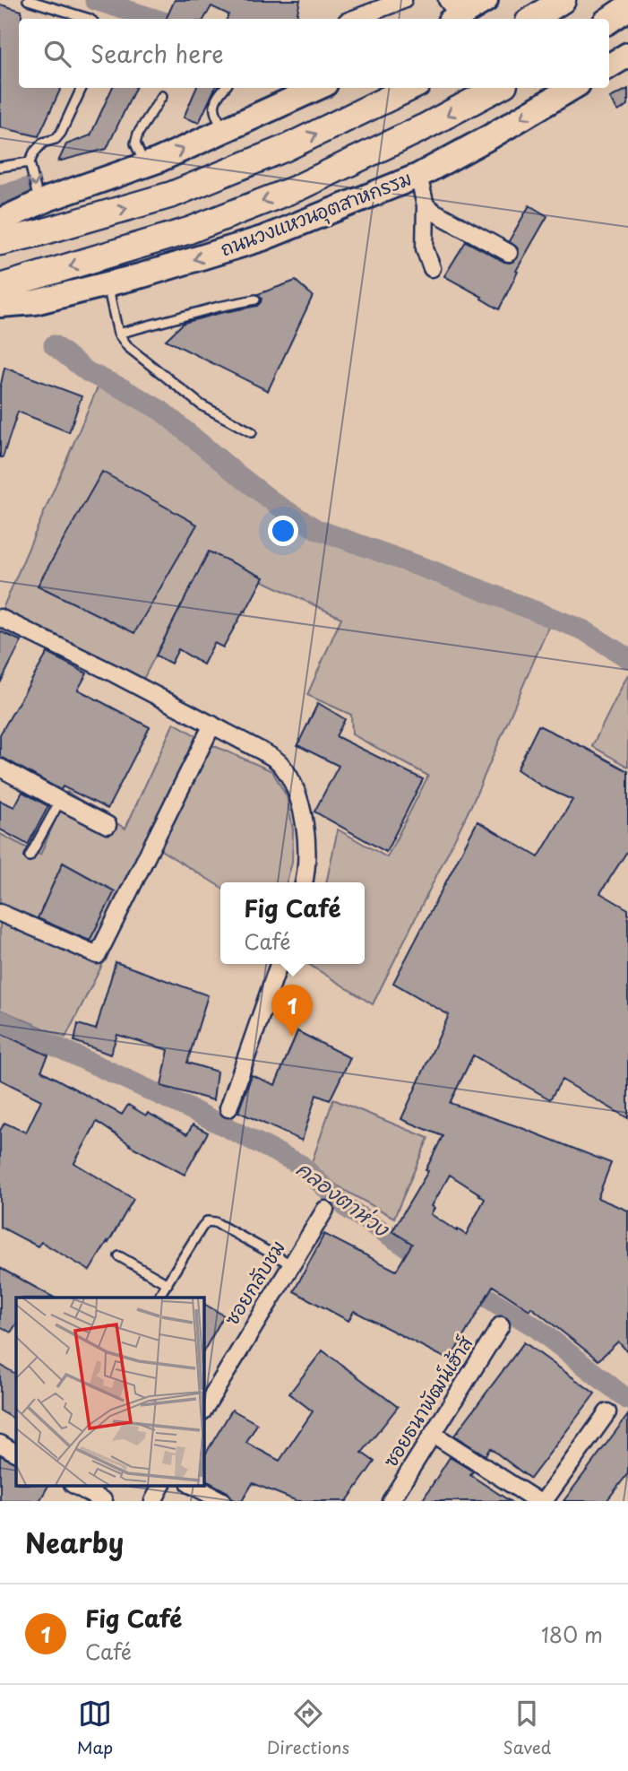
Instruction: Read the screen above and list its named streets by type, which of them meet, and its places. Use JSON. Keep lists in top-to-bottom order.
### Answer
{
  "streets": {
    "main road": ["ถนนวงแหวนอุตสาหกรรม"],
    "street": ["ซอยกลับชม", "ซอยธนาพัฒน์เฮ้าส์"]
  },
  "water": ["คลองตาห่วง"],
  "page": {
    "search": "Search here",
    "popup": ["Fig Café", "Café"],
    "pins": "1",
    "heading": "Nearby",
    "list": [
      {
        "mark": "1",
        "name": "Fig Café",
        "note": "Café",
        "value": "180 m"
      }
    ],
    "nav": ["Map", "Directions", "Saved"]
  }
}
